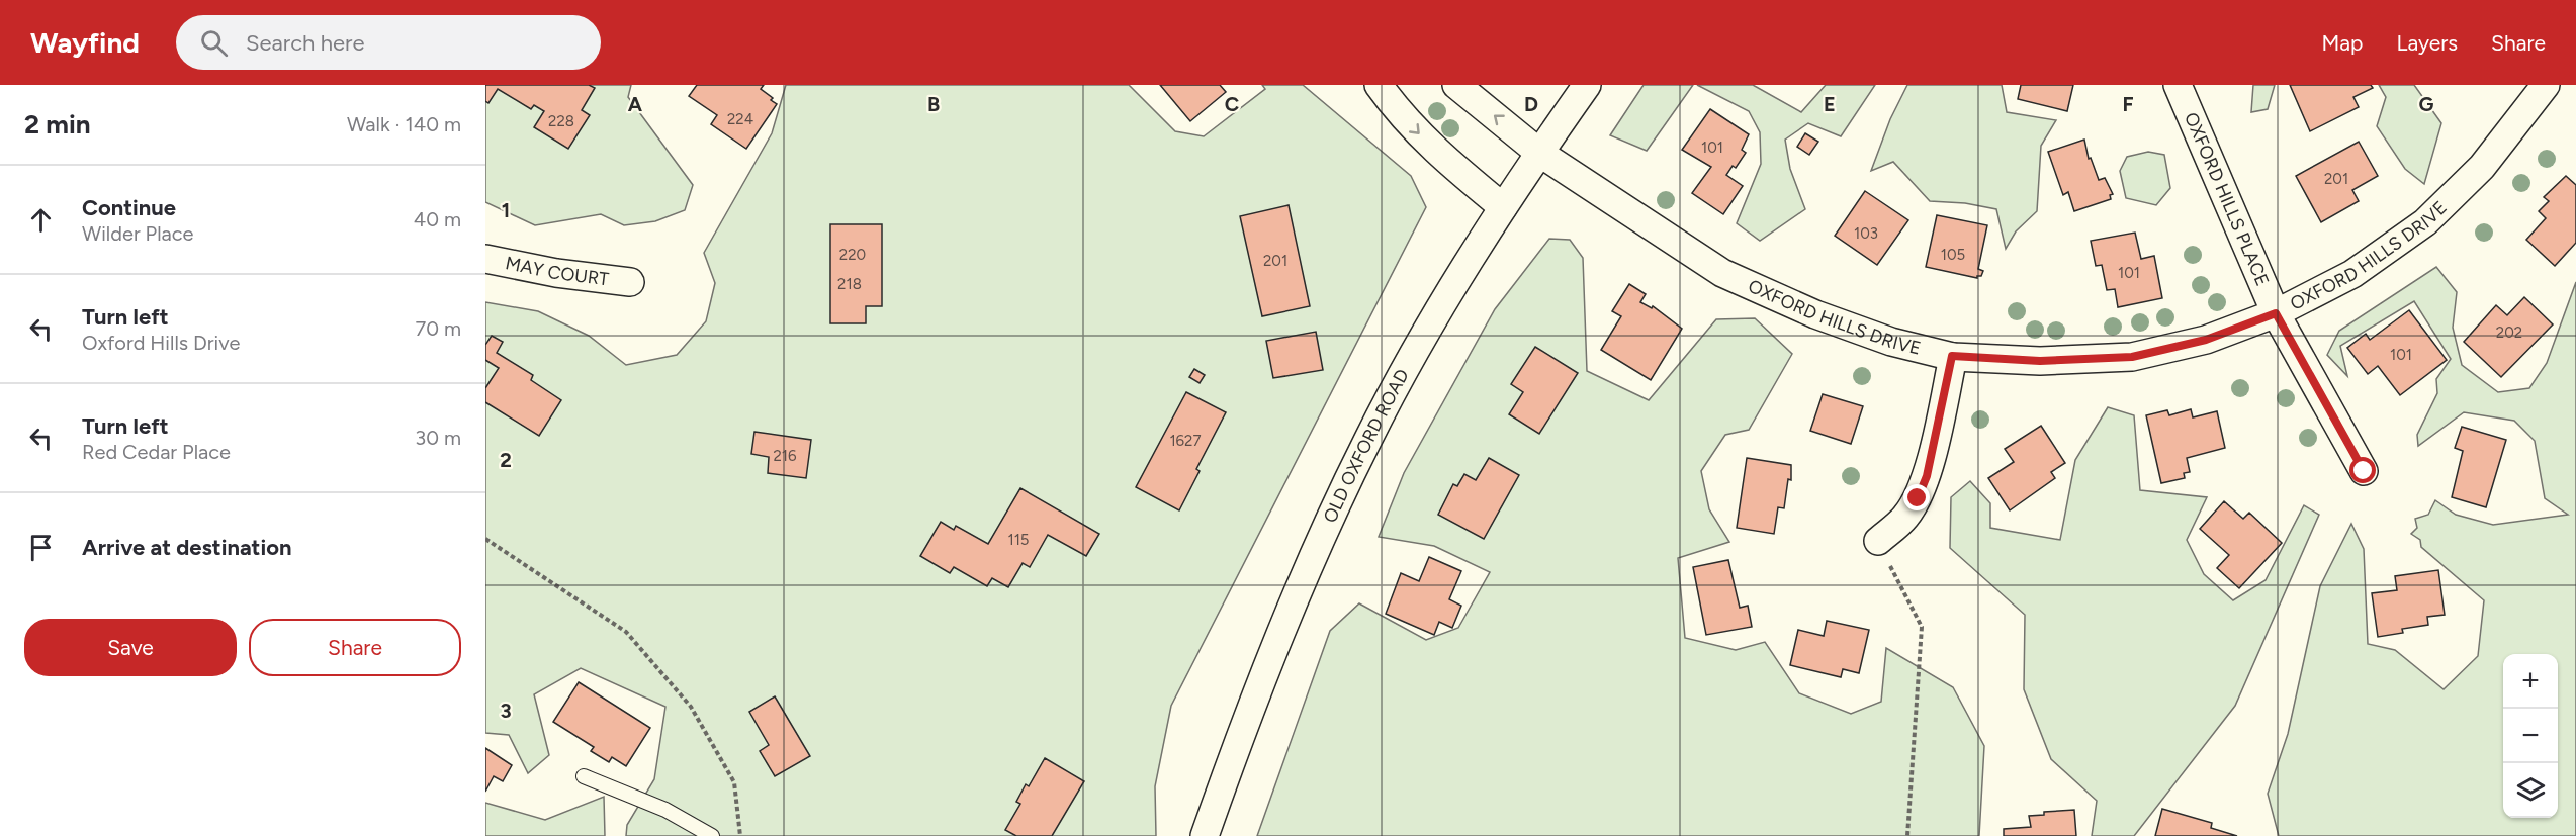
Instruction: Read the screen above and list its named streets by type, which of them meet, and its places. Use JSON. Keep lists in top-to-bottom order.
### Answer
{
  "streets": {
    "street": [
      "OXFORD HILLS PLACE",
      "OXFORD HILLS DRIVE",
      "MAY COURT",
      "OLD OXFORD ROAD"
    ]
  },
  "crossings": [
    ["OXFORD HILLS PLACE", "OXFORD HILLS DRIVE"],
    ["OXFORD HILLS DRIVE", "OLD OXFORD ROAD"]
  ],
  "house_numbers": [
    "224",
    "228",
    "101",
    "201",
    "103",
    "220",
    "105",
    "201",
    "101",
    "218",
    "202",
    "101",
    "1627",
    "216",
    "115"
  ],
  "page": {
    "header": "Wayfind",
    "search": "Search here",
    "nav": ["Map", "Layers", "Share"],
    "heading": ["2 min", "Walk · 140 m"],
    "list": [
      ["Continue", "Wilder Place", "40 m"],
      ["Turn left", "Oxford Hills Drive", "70 m"],
      ["Turn left", "Red Cedar Place", "30 m"],
      "Arrive at destination"
    ],
    "buttons": ["Save", "Share"],
    "map_buttons": ["+", "−"]
  },
  "grid": {
    "columns": [
      "A",
      "B",
      "C",
      "D",
      "E",
      "F",
      "G"
    ],
    "rows": ["1", "2", "3"]
  }
}
